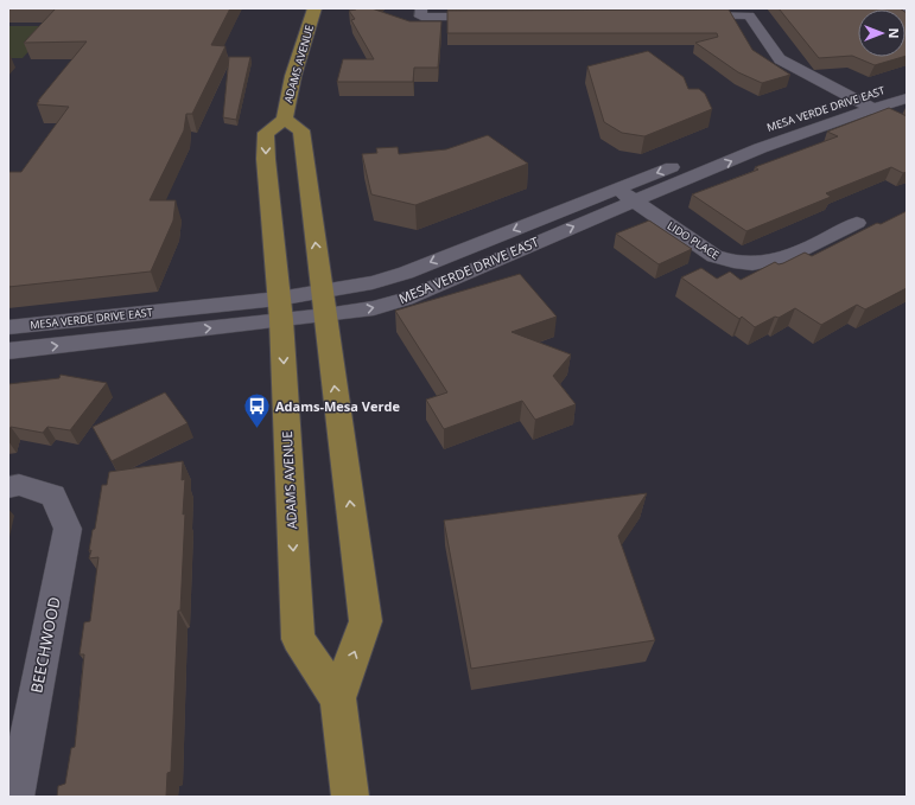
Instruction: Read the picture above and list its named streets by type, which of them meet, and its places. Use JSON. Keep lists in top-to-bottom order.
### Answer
{
  "streets": {
    "main road": ["ADAMS AVENUE"],
    "street": ["MESA VERDE DRIVE EAST", "LIDO PLACE", "BEECHWOOD"]
  },
  "crossings": [
    ["ADAMS AVENUE", "MESA VERDE DRIVE EAST"],
    ["MESA VERDE DRIVE EAST", "LIDO PLACE"]
  ],
  "places": {
    "bus stop": ["Adams-Mesa Verde"]
  },
  "north": "right"
}
